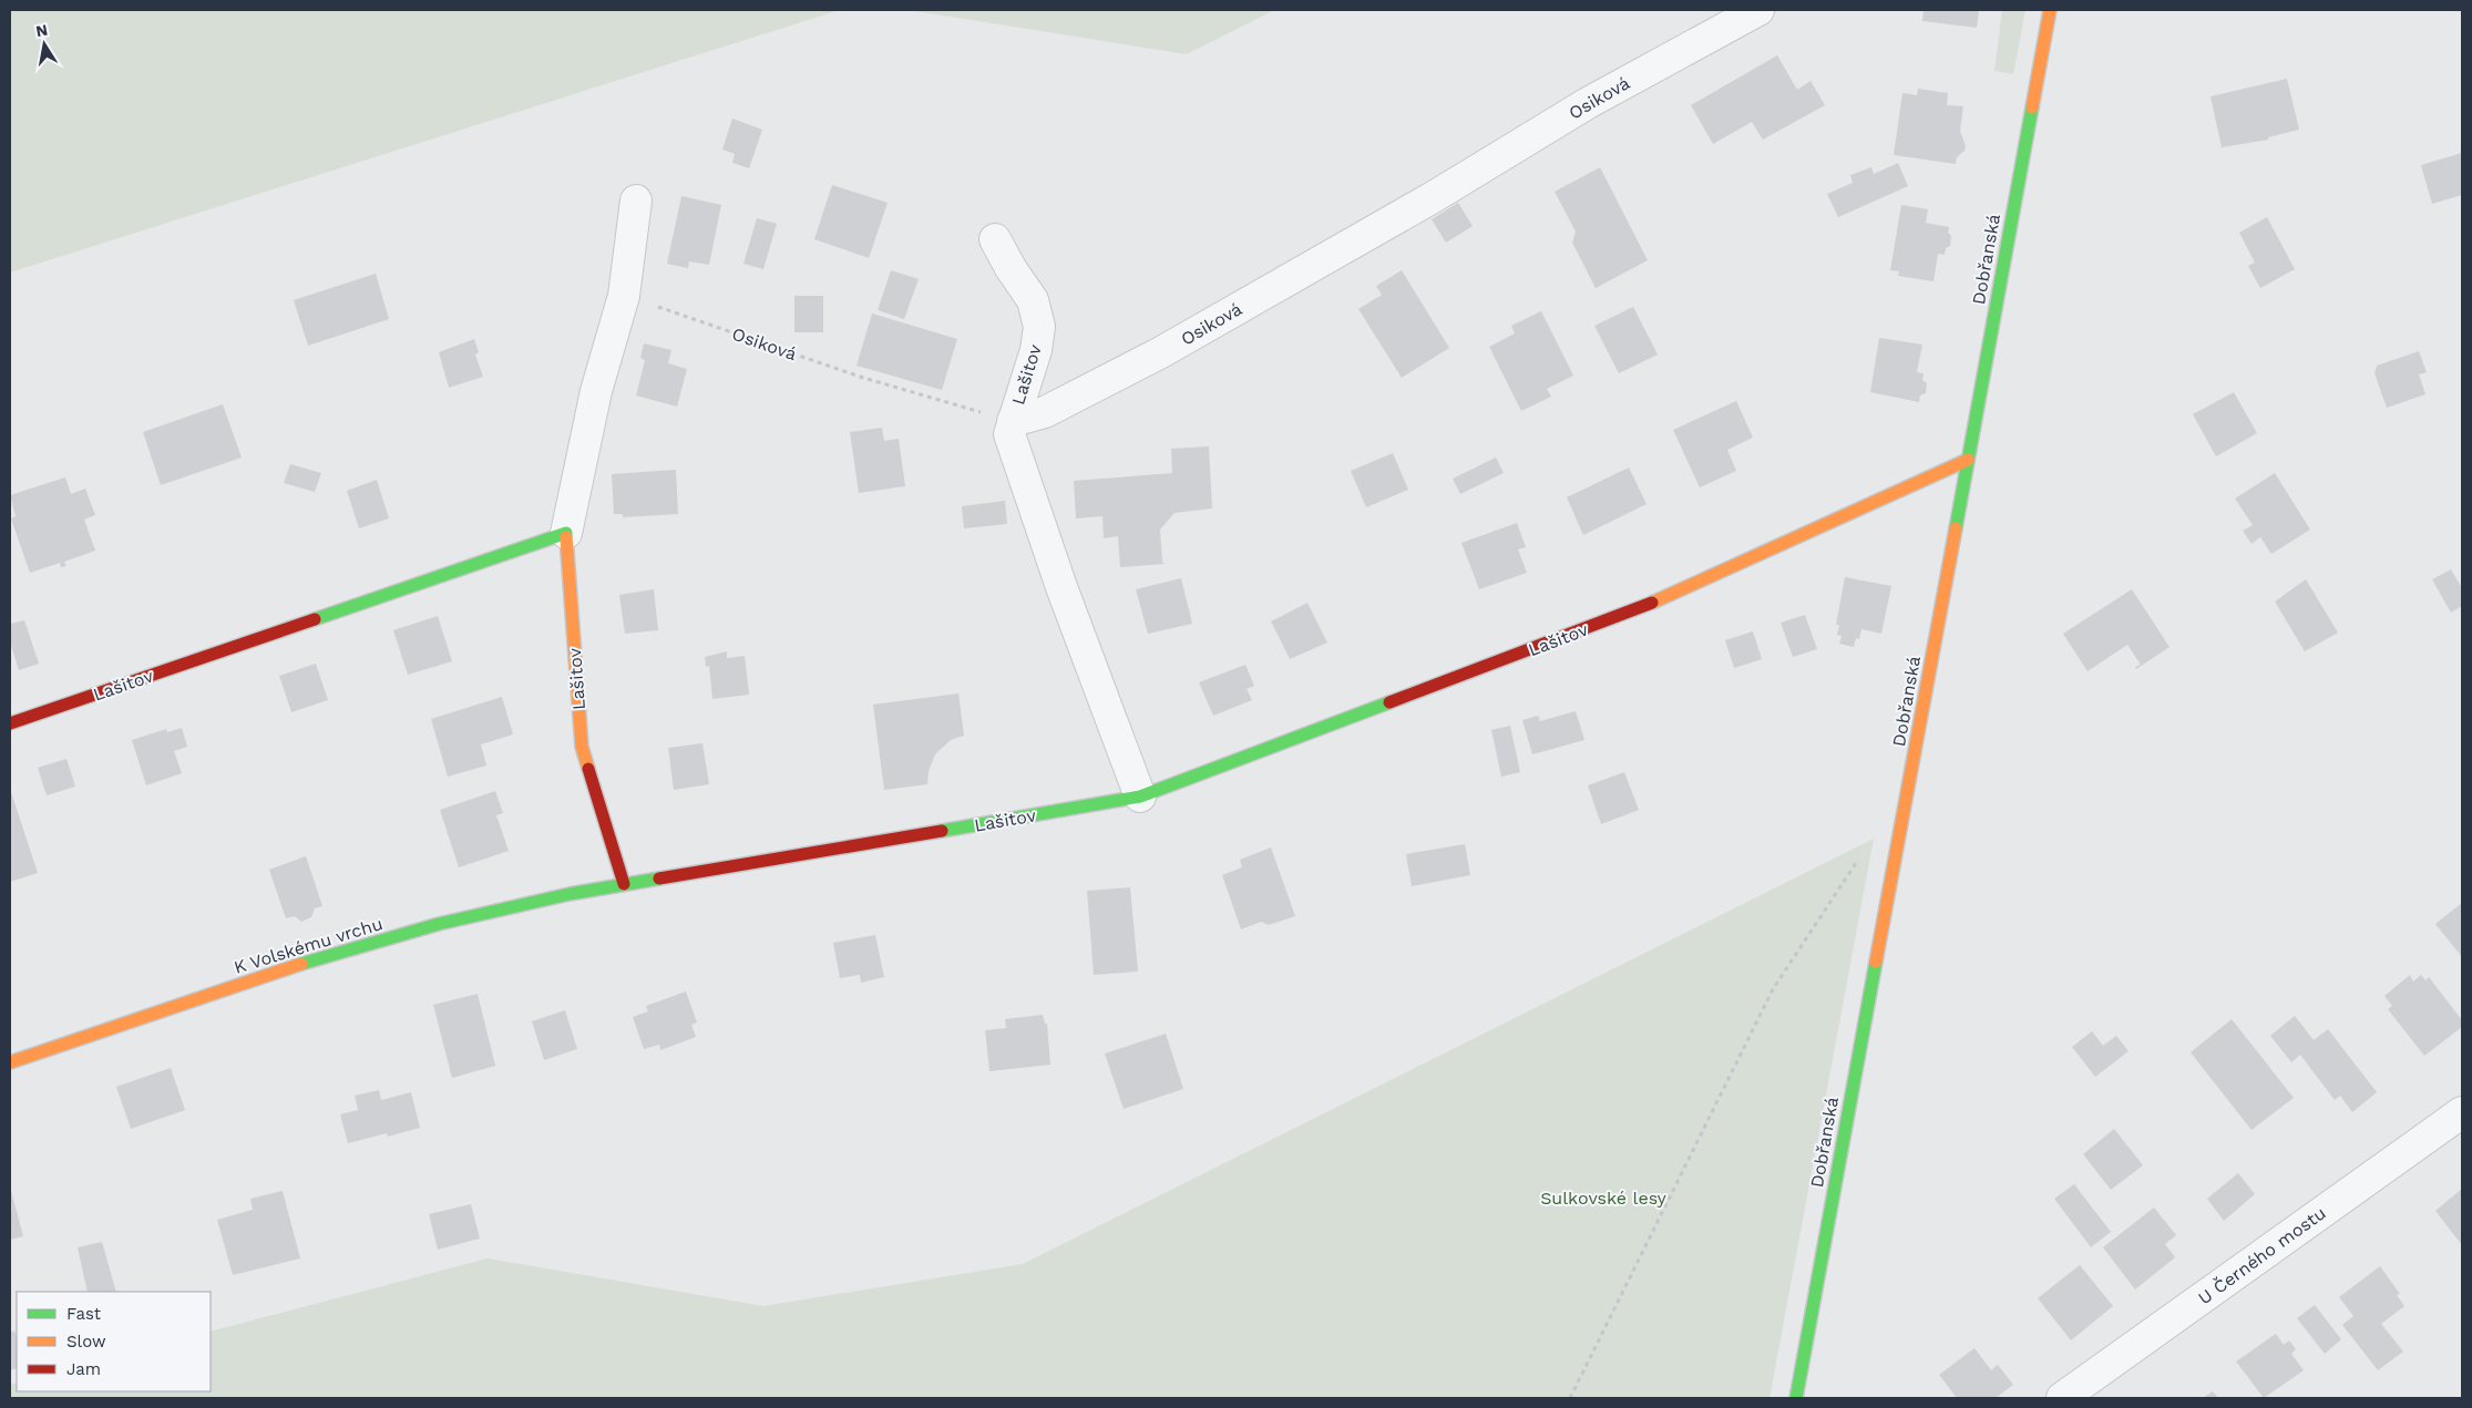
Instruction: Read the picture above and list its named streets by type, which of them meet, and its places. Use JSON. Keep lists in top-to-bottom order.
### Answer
{
  "streets": {
    "street": [
      "Osiková",
      "Dobřanská",
      "Lašitov",
      "K Volskému vrchu",
      "U Černého mostu"
    ]
  },
  "crossings": [
    ["Osiková", "Lašitov"],
    ["Dobřanská", "Lašitov"],
    ["Lašitov", "K Volskému vrchu"]
  ],
  "parks": ["Sulkovské lesy"],
  "legend": ["Fast", "Slow", "Jam"],
  "north": "top"
}
